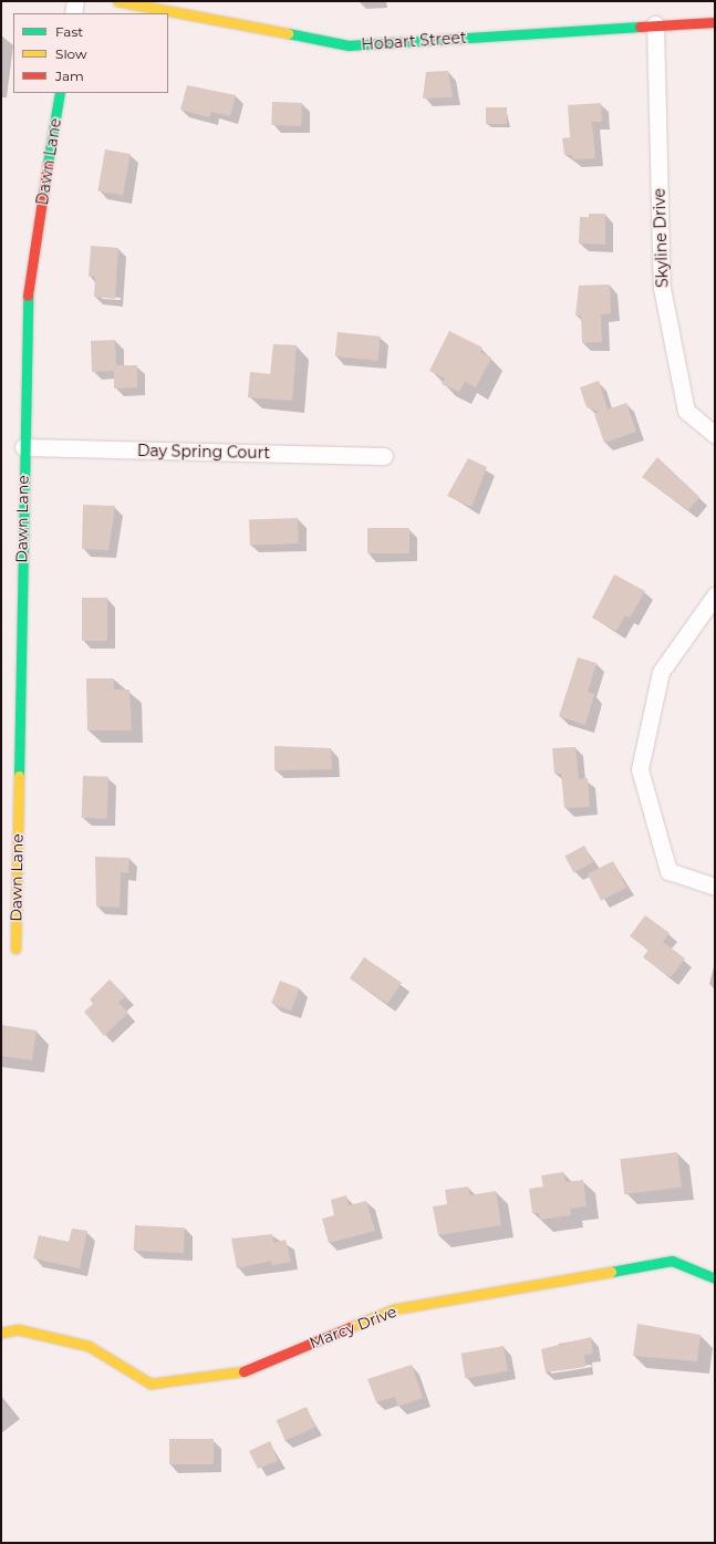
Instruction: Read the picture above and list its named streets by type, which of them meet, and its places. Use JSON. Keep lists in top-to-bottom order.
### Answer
{
  "streets": {
    "street": [
      "Hobart Street",
      "Dawn Lane",
      "Skyline Drive",
      "Day Spring Court",
      "Marcy Drive"
    ]
  },
  "crossings": [
    ["Hobart Street", "Skyline Drive"],
    ["Dawn Lane", "Day Spring Court"]
  ],
  "legend": ["Fast", "Slow", "Jam"]
}
